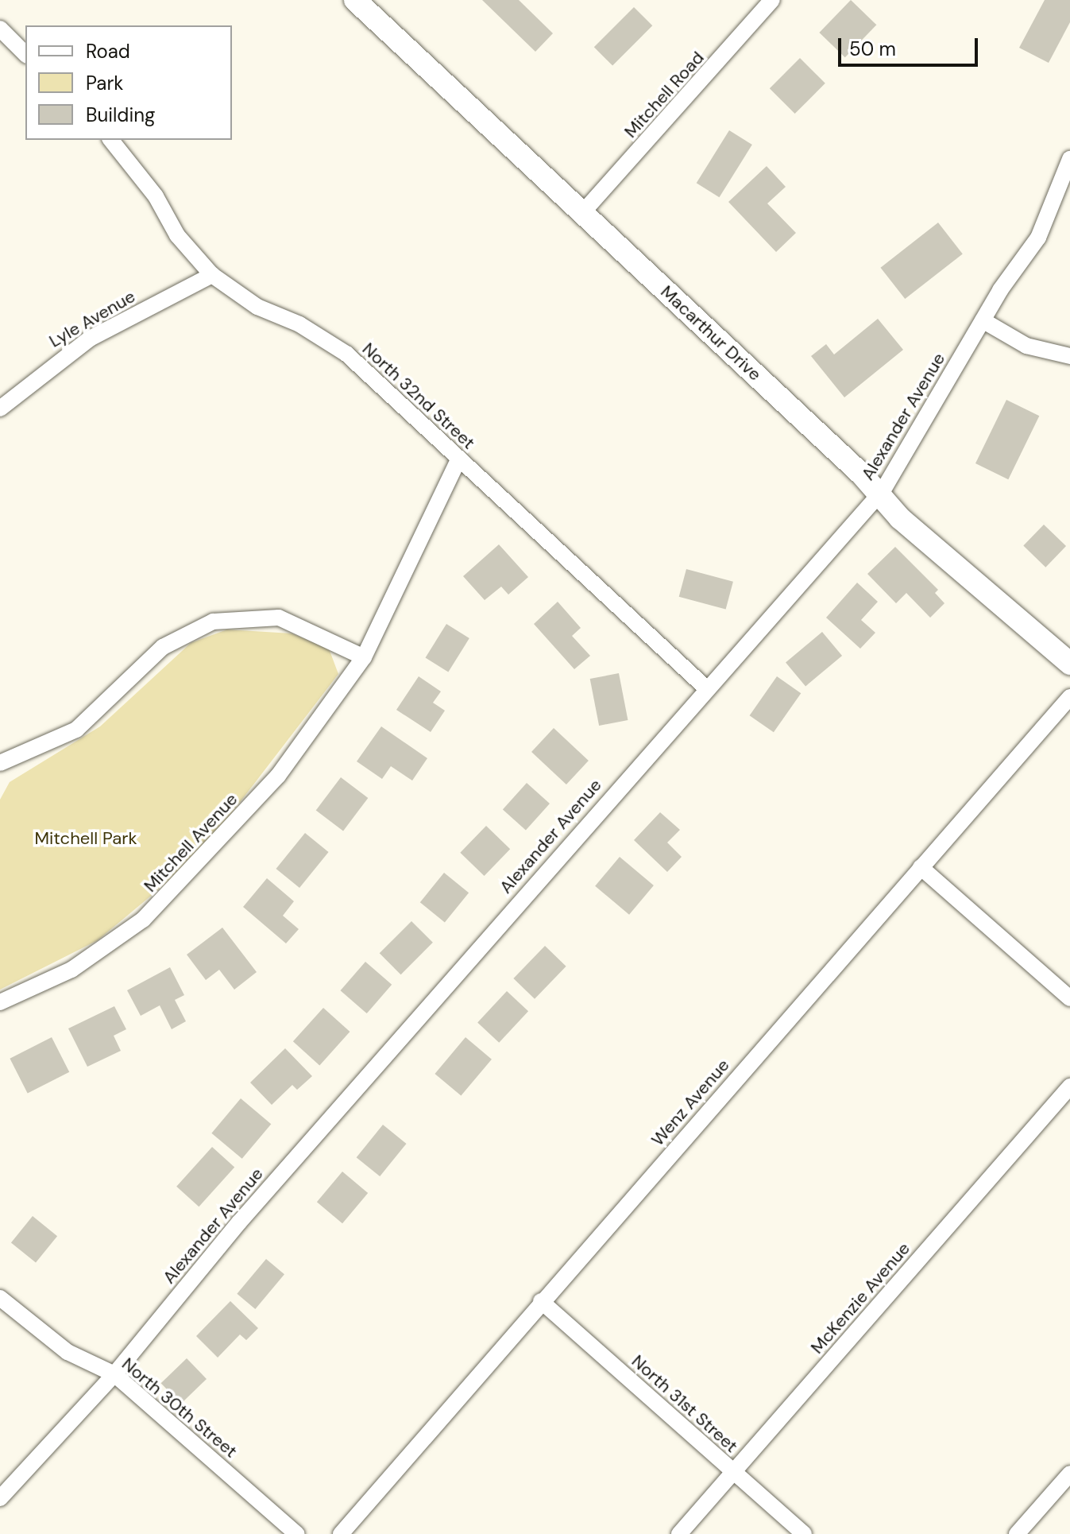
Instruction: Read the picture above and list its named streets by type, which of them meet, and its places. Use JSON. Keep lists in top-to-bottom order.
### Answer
{
  "streets": {
    "main road": ["Macarthur Drive"],
    "street": [
      "Mitchell Road",
      "Lyle Avenue",
      "North 32nd Street",
      "Alexander Avenue",
      "Mitchell Avenue",
      "Wenz Avenue",
      "McKenzie Avenue",
      "North 31st Street",
      "North 30th Street"
    ]
  },
  "crossings": [
    ["Mitchell Road", "Macarthur Drive"],
    ["Lyle Avenue", "North 32nd Street"],
    ["Macarthur Drive", "Alexander Avenue"],
    ["North 32nd Street", "Alexander Avenue"],
    ["North 32nd Street", "Mitchell Avenue"],
    ["Alexander Avenue", "North 30th Street"],
    ["Wenz Avenue", "North 31st Street"],
    ["McKenzie Avenue", "North 31st Street"]
  ],
  "parks": ["Mitchell Park"],
  "legend": ["Road", "Park", "Building"],
  "scale_bar": "50 m"
}
